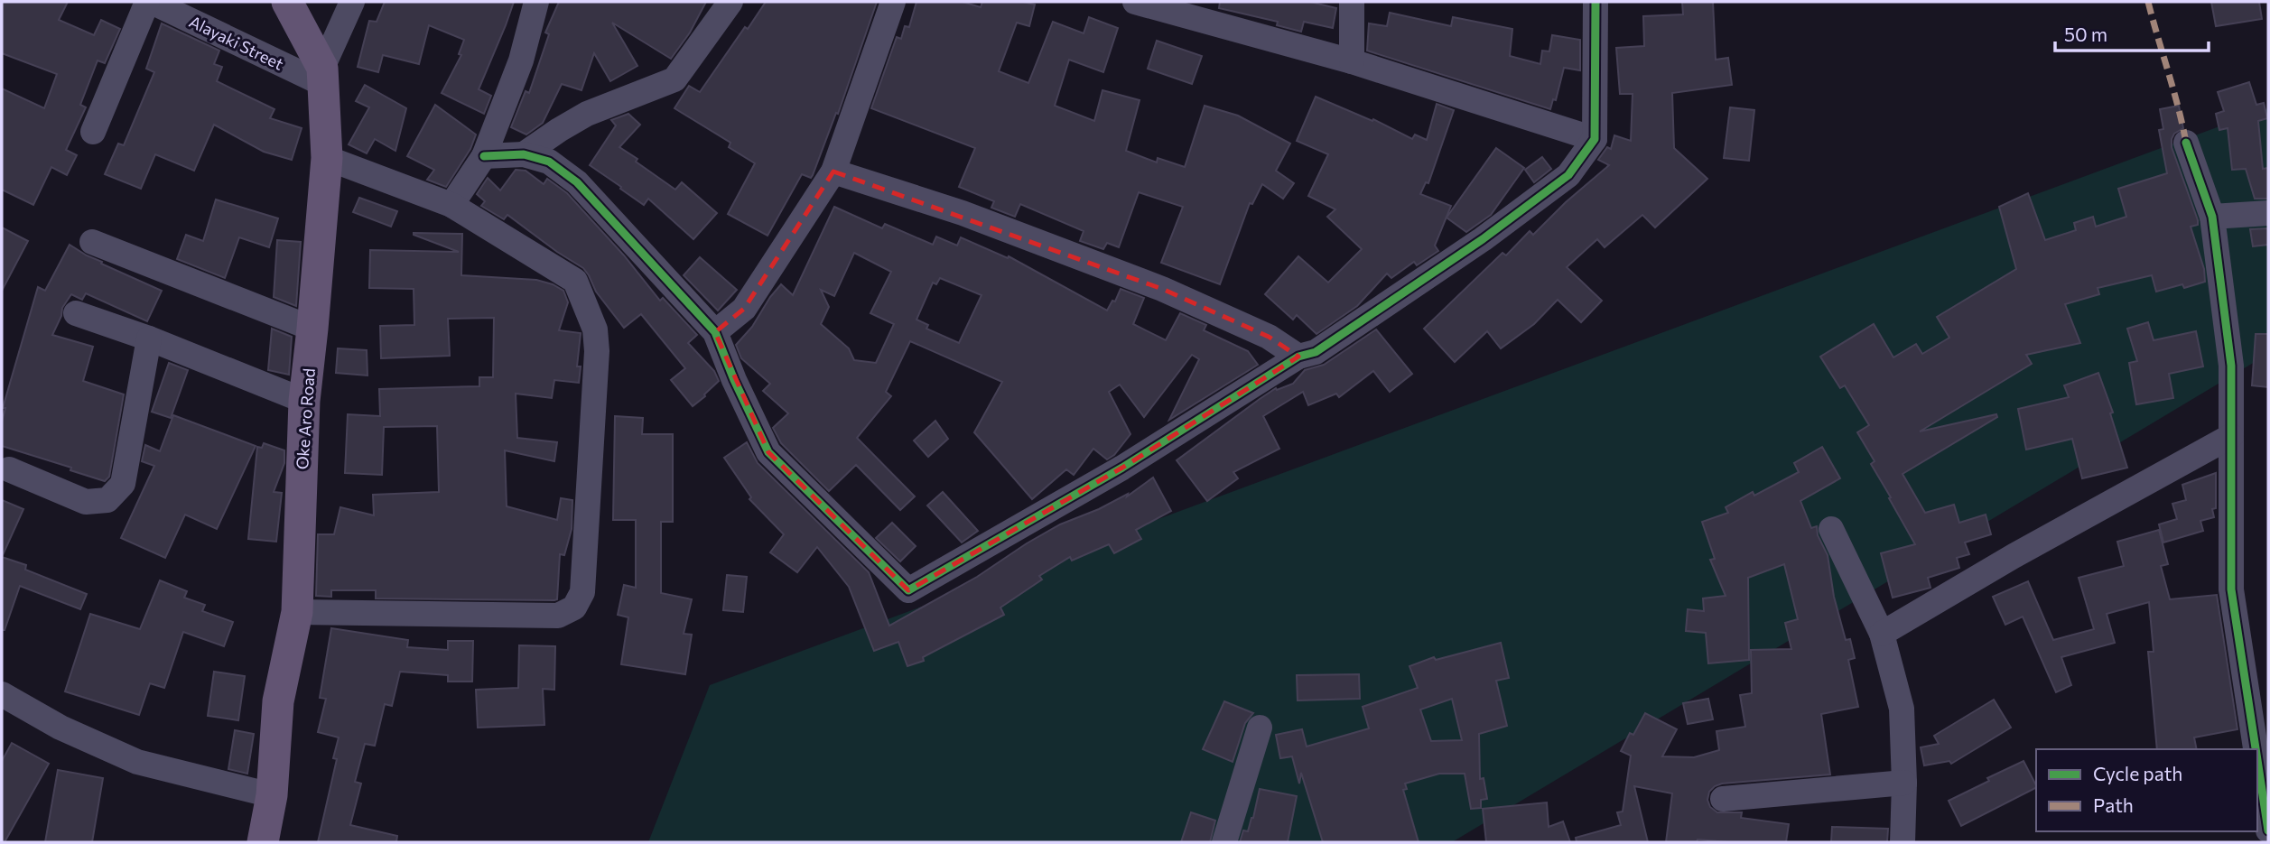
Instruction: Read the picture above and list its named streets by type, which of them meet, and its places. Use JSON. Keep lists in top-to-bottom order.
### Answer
{
  "streets": {
    "main road": ["Oke Aro Road"],
    "street": ["Alayaki Street"]
  },
  "crossings": [
    ["Alayaki Street", "Oke Aro Road"]
  ],
  "legend": ["Cycle path", "Path"],
  "scale_bar": "50 m"
}
